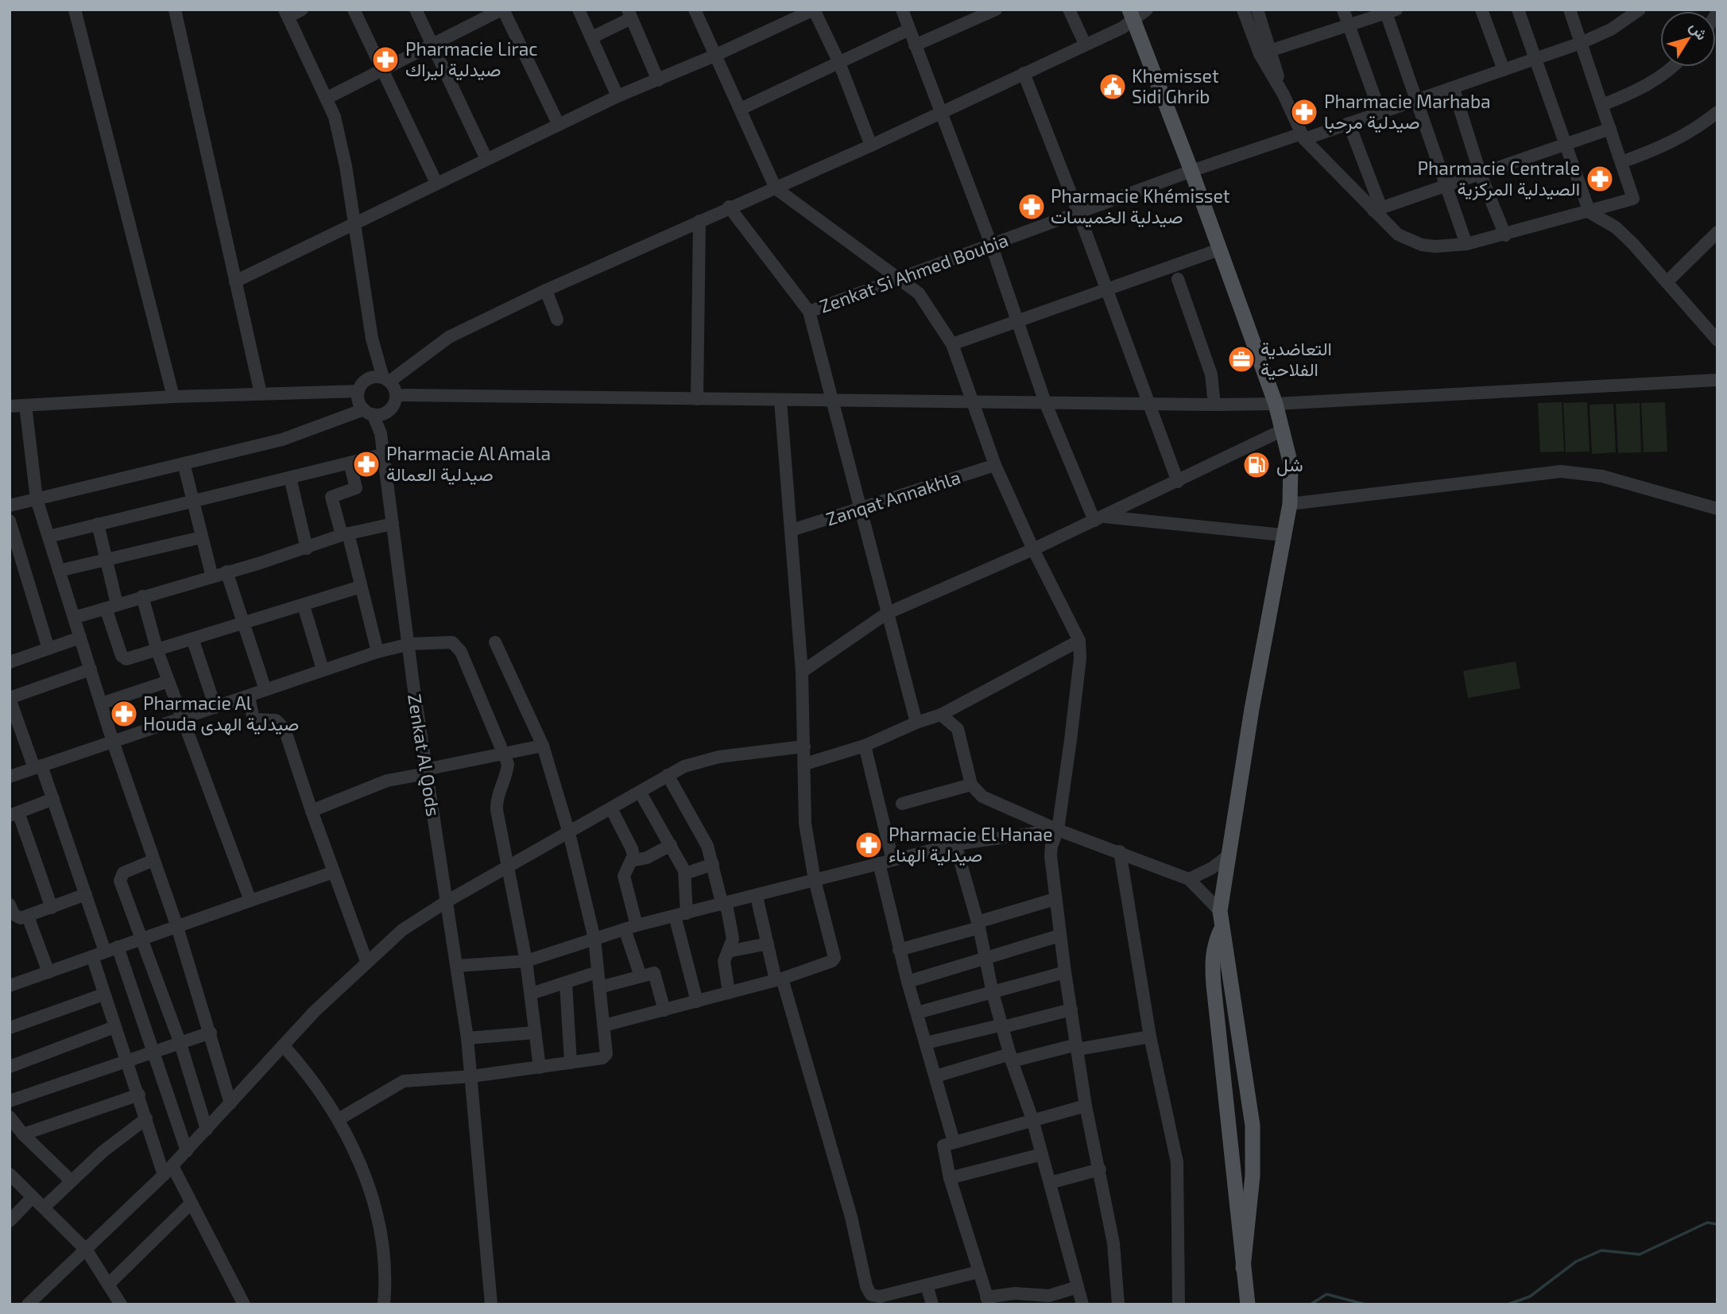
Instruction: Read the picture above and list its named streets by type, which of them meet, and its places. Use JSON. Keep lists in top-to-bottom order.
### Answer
{
  "streets": {
    "street": ["Zenkat Si Ahmed Boubia", "Zanqat Annakhla", "Zenkat Al Qods"]
  },
  "places": {
    "pharmacy": [
      "Pharmacie Lirac صيدلية ليراك",
      "Pharmacie Marhaba صيدلية مرحبا",
      "Pharmacie Centrale الصيدلية المركزية",
      "Pharmacie Khémisset صيدلية الخميسات",
      "Pharmacie Al Amala صيدلية العمالة",
      "Pharmacie Al Houda صيدلية الهدى",
      "Pharmacie El Hanae صيدلية الهناء"
    ],
    "public building": ["Khemisset Sidi Ghrib"],
    "office": ["التعاضدية الفلاحية"],
    "fuel station": ["شل"]
  },
  "north": "top right"
}
